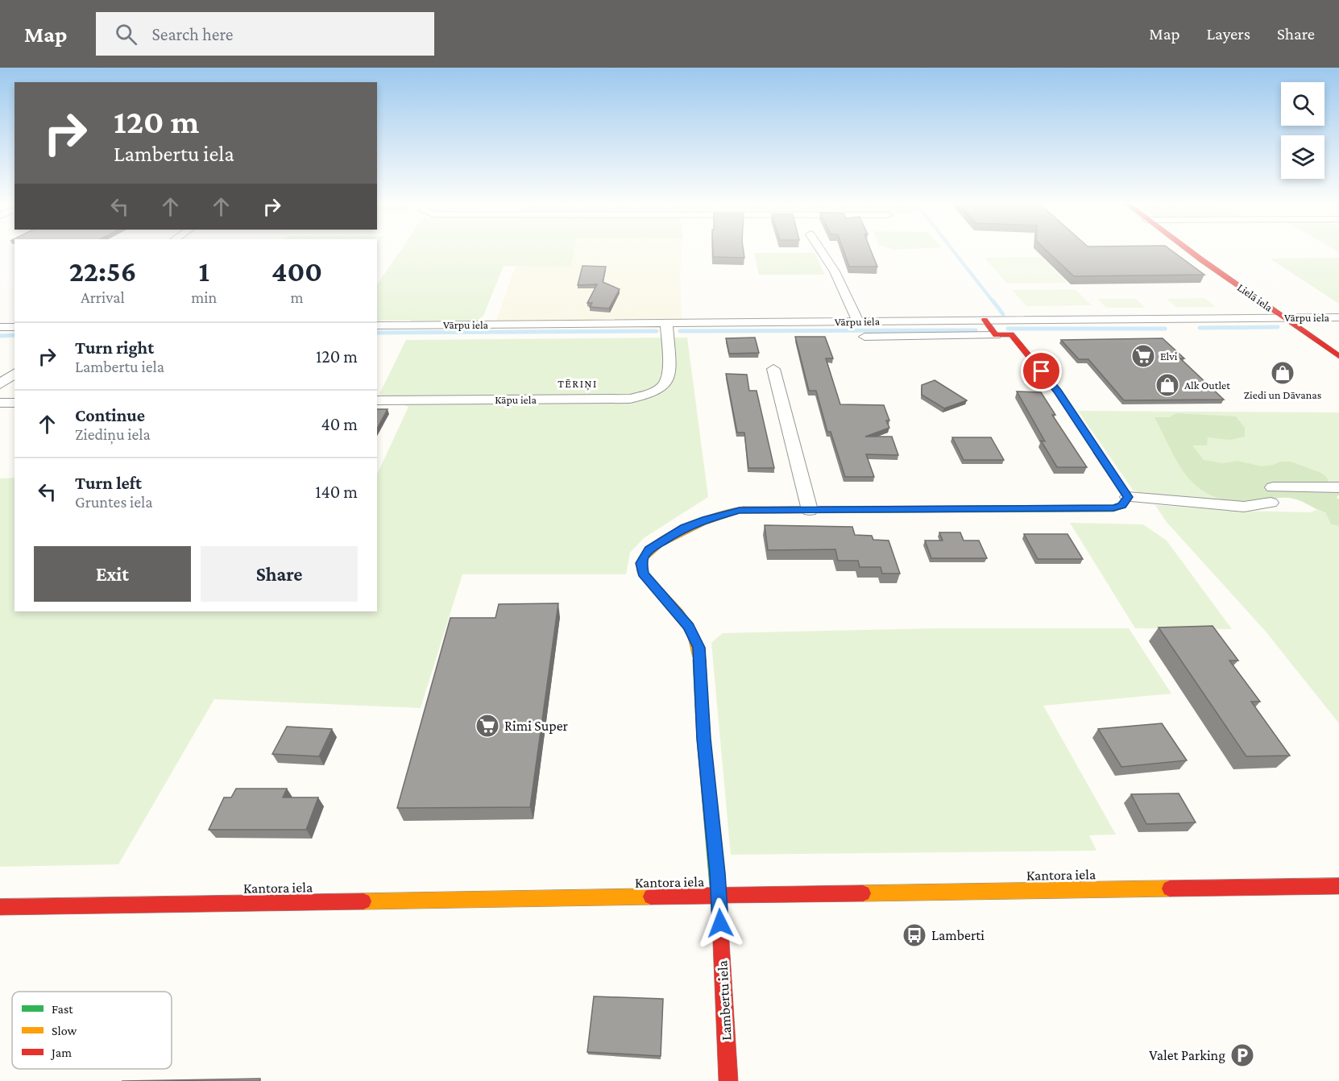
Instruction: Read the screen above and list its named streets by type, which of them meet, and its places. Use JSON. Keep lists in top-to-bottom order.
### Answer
{
  "streets": {
    "street": [
      "Lielā iela",
      "Vārpu iela",
      "Kāpu iela",
      "Kantora iela",
      "Lambertu iela"
    ]
  },
  "crossings": [
    ["Lielā iela", "Vārpu iela"],
    ["Vārpu iela", "Kāpu iela"],
    ["Kantora iela", "Lambertu iela"]
  ],
  "districts": ["TĒRIŅI"],
  "places": {
    "supermarket": ["Elvi", "Rimi Super"],
    "shop": ["Ziedi un Dāvanas", "Alk Outlet"],
    "bus stop": ["Lamberti"],
    "parking": ["Valet Parking"]
  },
  "legend": ["Fast", "Slow", "Jam"],
  "page": {
    "header": "Map",
    "search": "Search here",
    "nav": ["Map", "Layers", "Share"],
    "turn": ["120 m", "Lambertu iela"],
    "eta": [
      "22:56",
      "Arrival",
      "1",
      "min",
      "400",
      "m"
    ],
    "list": [
      {
        "name": "Turn right",
        "note": "Lambertu iela",
        "value": "120 m"
      },
      {
        "name": "Continue",
        "note": "Ziediņu iela",
        "value": "40 m"
      },
      {
        "name": "Turn left",
        "note": "Gruntes iela",
        "value": "140 m"
      }
    ],
    "buttons": ["Exit", "Share"]
  }
}
